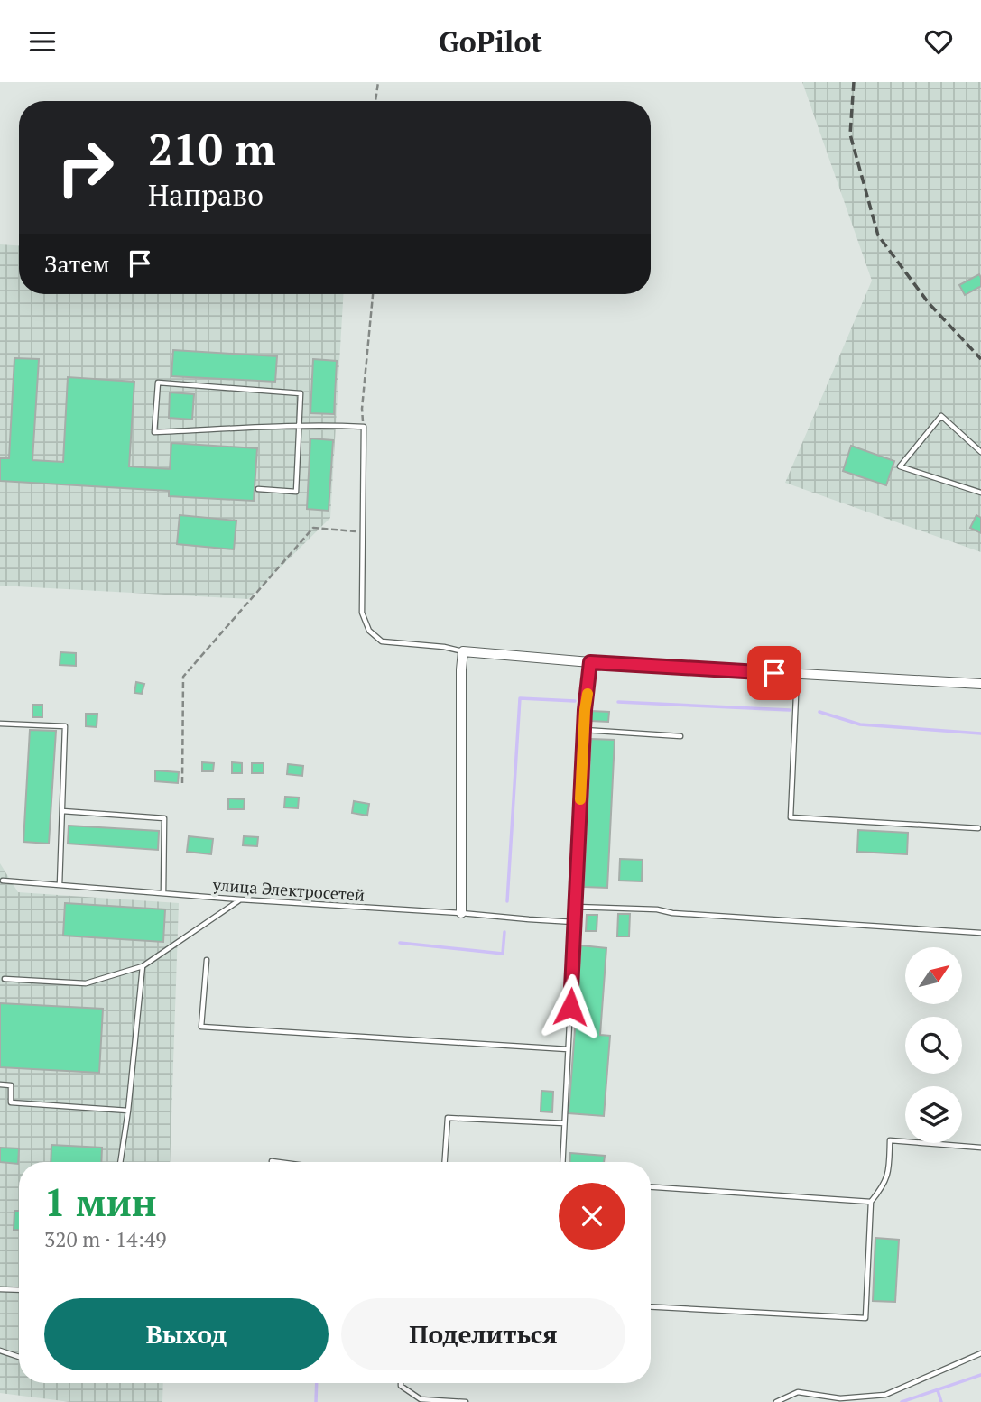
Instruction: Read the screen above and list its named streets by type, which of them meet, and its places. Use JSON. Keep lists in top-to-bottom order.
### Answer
{
  "streets": {
    "lane": ["улица Электросетей"]
  },
  "north": "top right",
  "page": {
    "header": "GoPilot",
    "turn": ["210 m", "Направо"],
    "then": "Затем",
    "heading": ["1 мин", "320 m · 14:49"],
    "buttons": ["Выход", "Поделиться"]
  }
}
